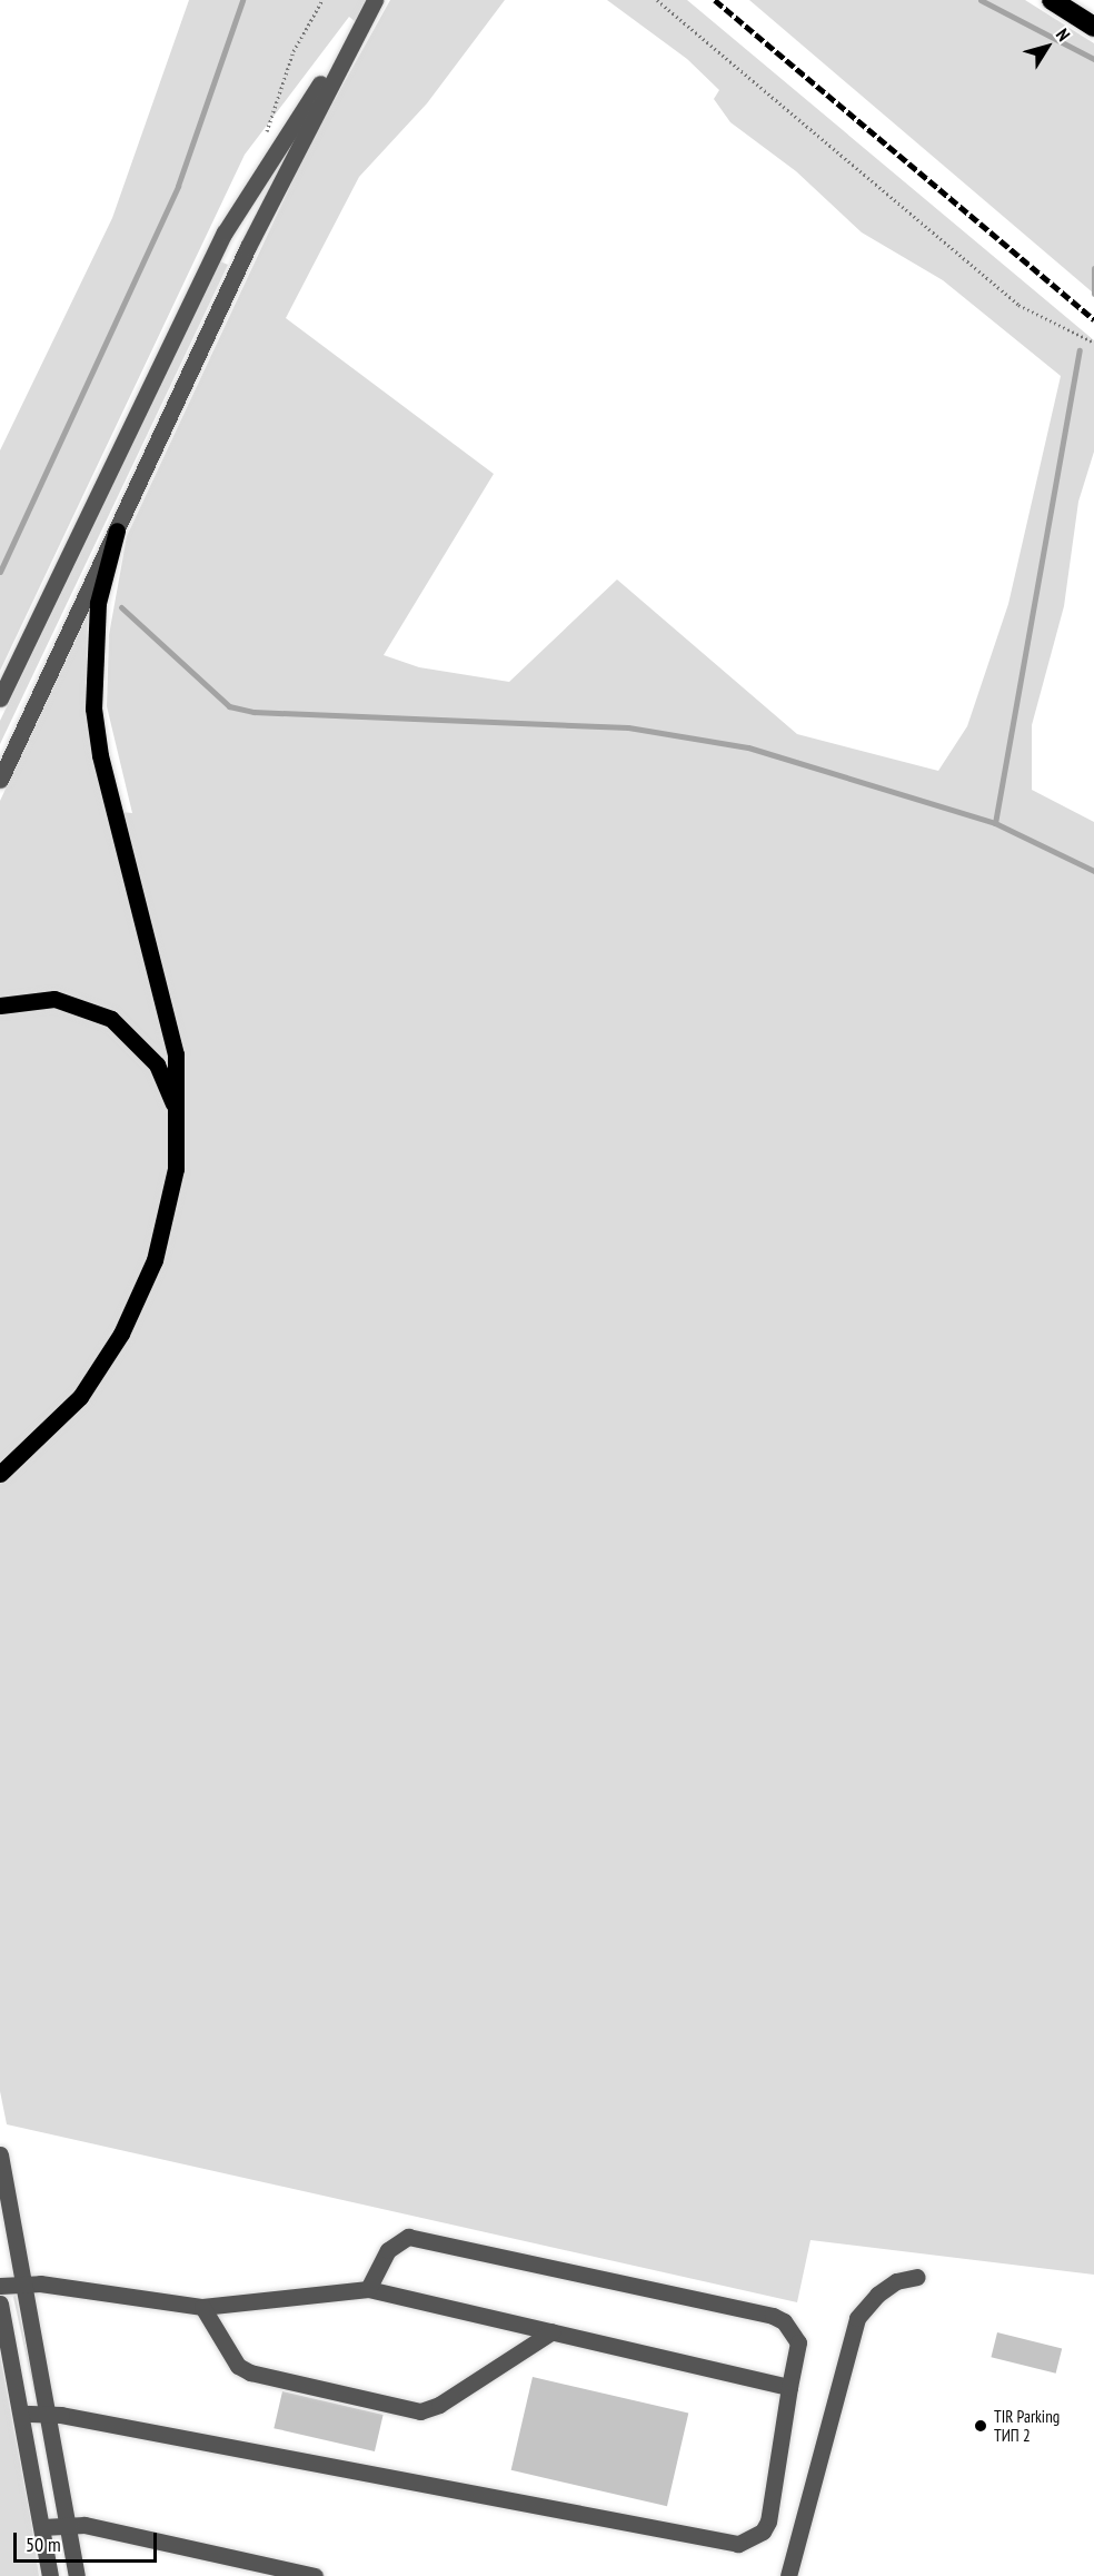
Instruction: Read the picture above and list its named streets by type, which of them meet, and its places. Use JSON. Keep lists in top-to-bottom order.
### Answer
{
  "places": ["TIR Parking ТИП 2"],
  "scale_bar": "50 m",
  "north": "top right"
}
